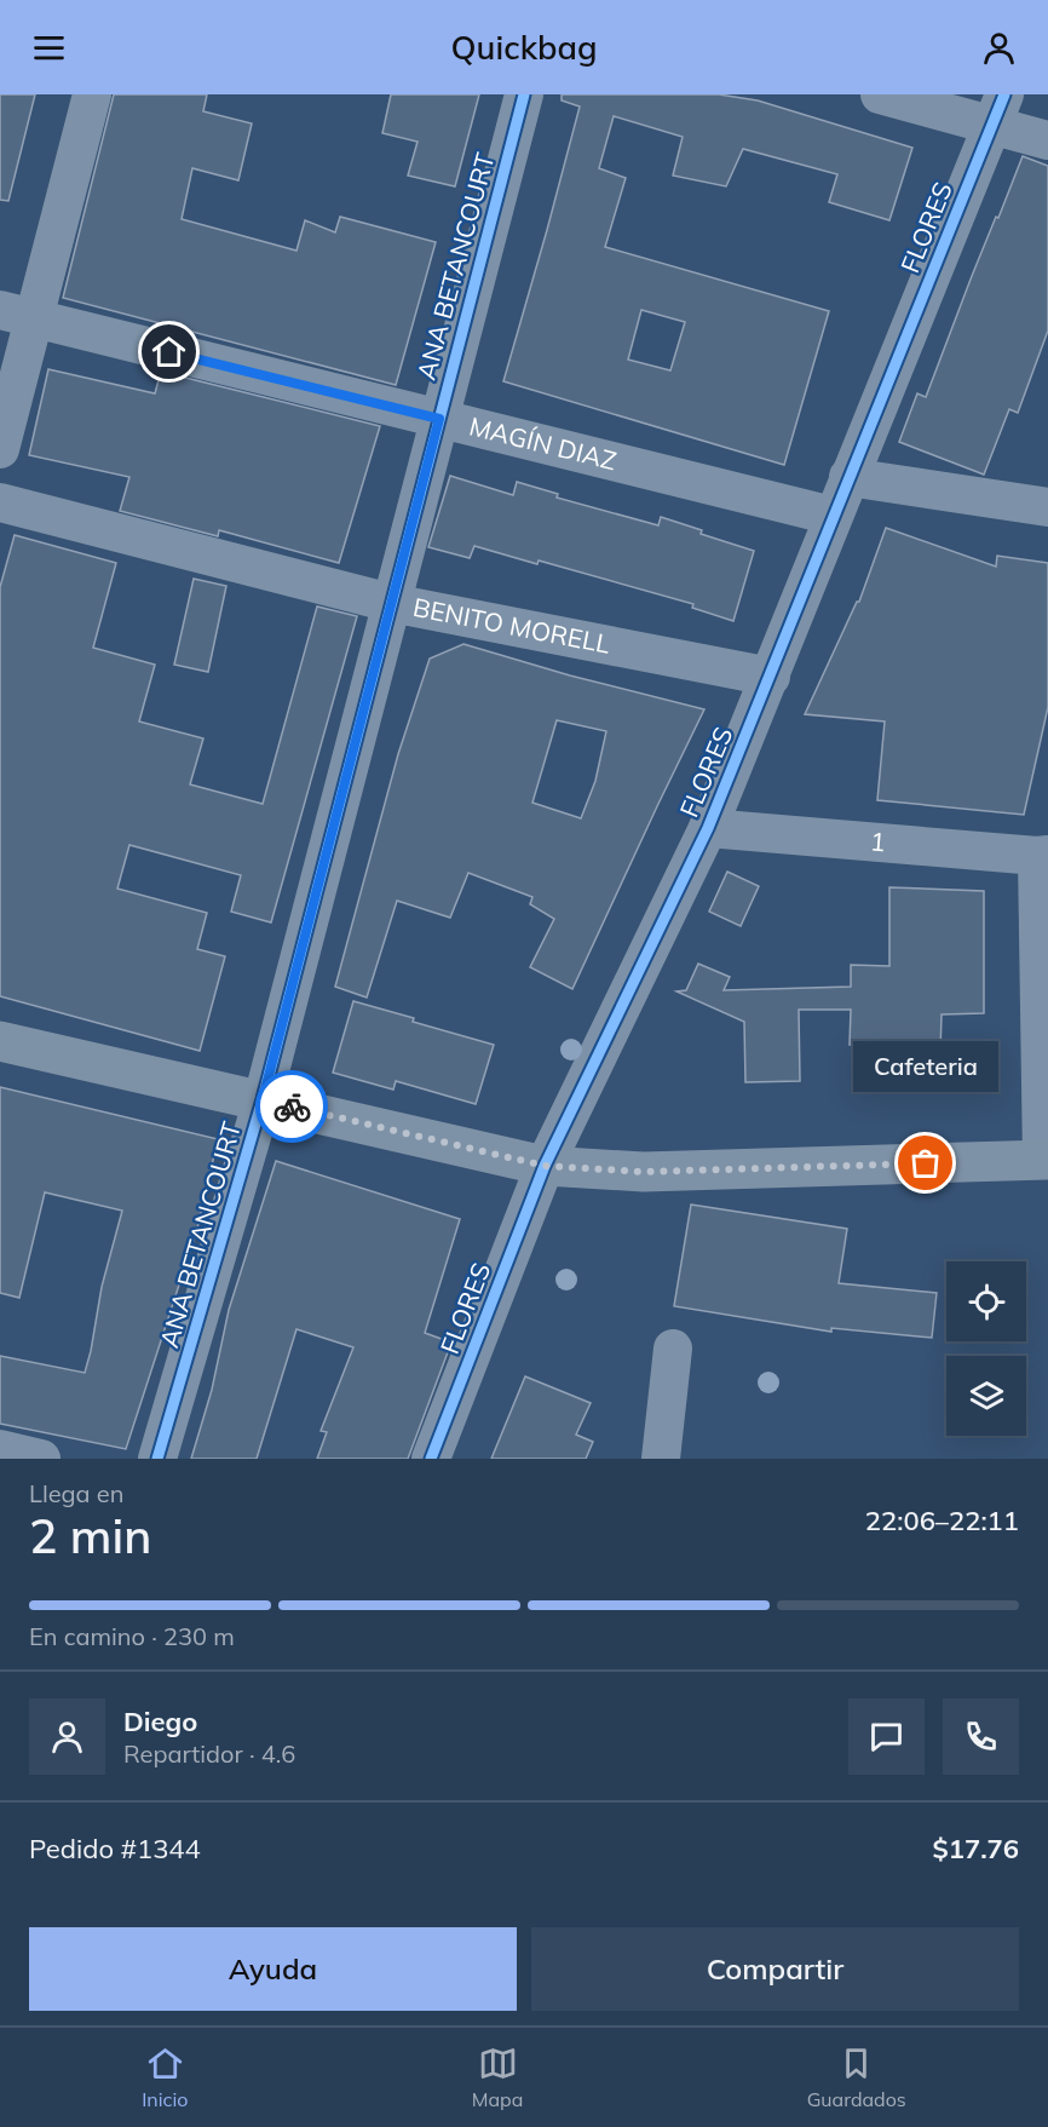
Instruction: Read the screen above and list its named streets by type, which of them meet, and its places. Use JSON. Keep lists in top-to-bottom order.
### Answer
{
  "streets": {
    "street": [
      "FLORES",
      "ANA BETANCOURT",
      "MAGÍN DIAZ",
      "BENITO MORELL",
      "1"
    ]
  },
  "crossings": [
    ["FLORES", "MAGÍN DIAZ"],
    ["FLORES", "BENITO MORELL"],
    ["FLORES", "1"],
    ["ANA BETANCOURT", "MAGÍN DIAZ"],
    ["ANA BETANCOURT", "BENITO MORELL"]
  ],
  "places": ["Cafeteria"],
  "page": {
    "header": "Quickbag",
    "bubble": "Cafeteria",
    "heading": ["2 min", "Llega en", "22:06–22:11"],
    "panel": [
      "Diego",
      "Repartidor · 4.6",
      "Pedido #1344",
      "$17.76"
    ],
    "bar": "En camino · 230 m",
    "buttons": ["Ayuda", "Compartir"],
    "tabs": ["Inicio", "Mapa", "Guardados"]
  }
}
